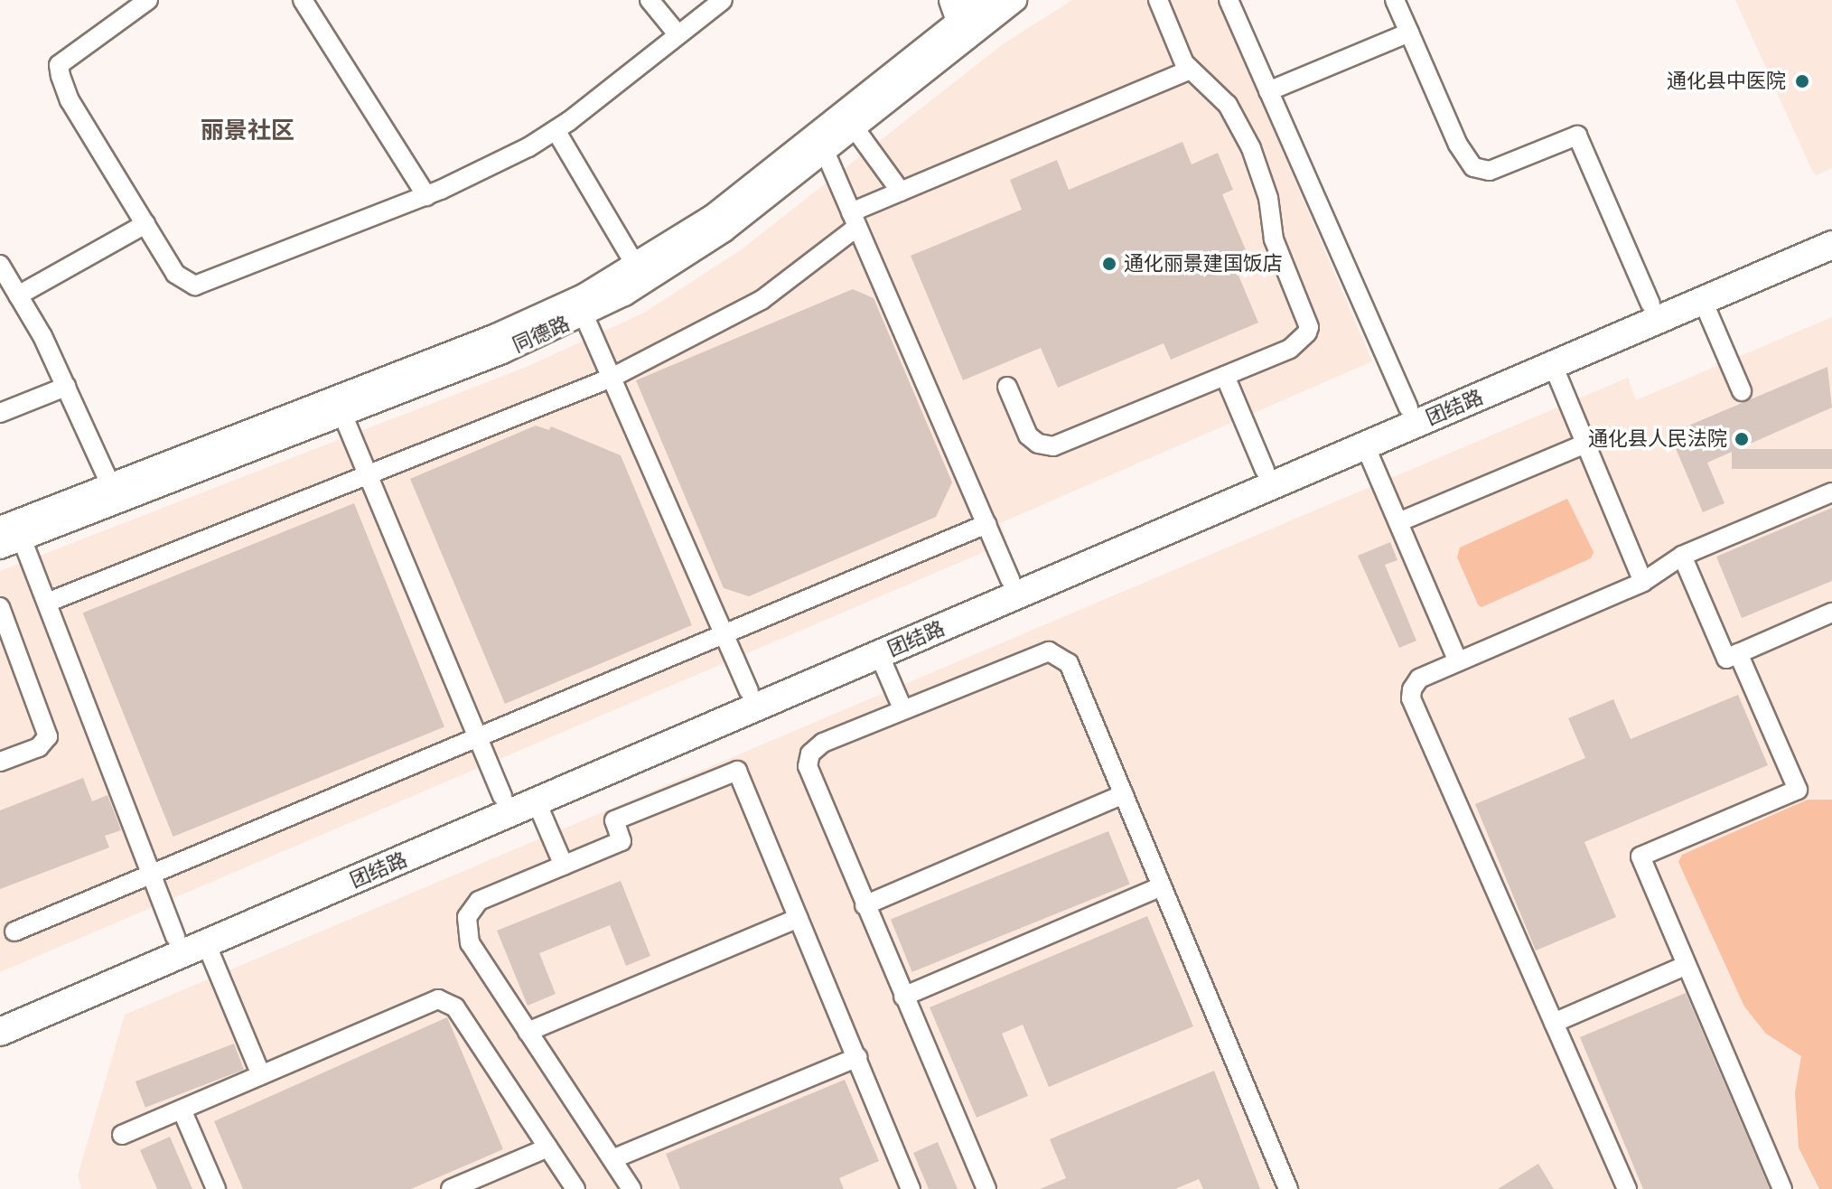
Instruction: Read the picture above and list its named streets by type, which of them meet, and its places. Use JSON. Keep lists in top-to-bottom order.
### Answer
{
  "streets": {
    "highway": ["团结路"],
    "main road": ["同德路"]
  },
  "districts": ["丽景社区"],
  "places": ["通化县中医院", "通化丽景建国饭店", "通化县人民法院"]
}
